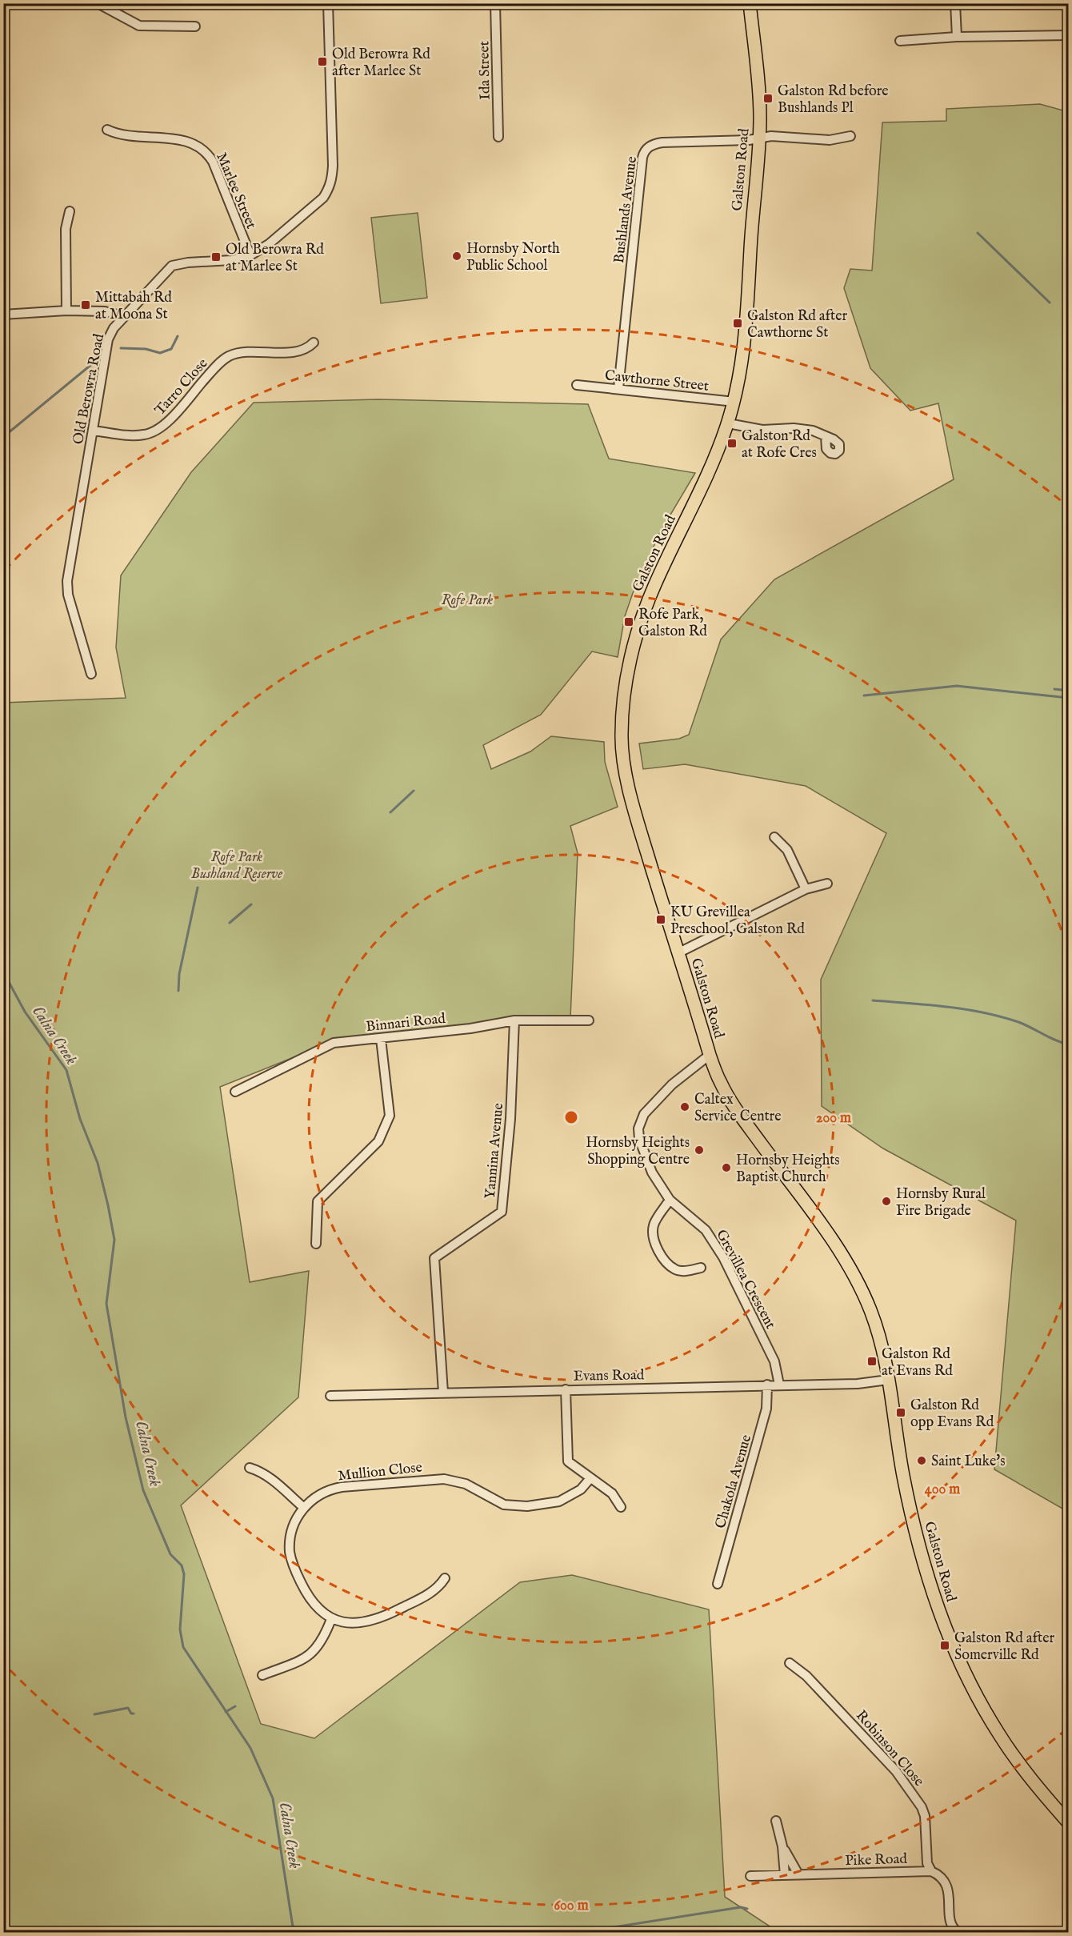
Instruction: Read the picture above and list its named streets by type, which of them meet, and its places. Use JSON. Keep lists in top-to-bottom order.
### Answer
{
  "streets": {
    "main road": ["Galston Road"],
    "street": [
      "Ida Street",
      "Marlee Street",
      "Bushlands Avenue",
      "Cawthorne Street",
      "Tarro Close",
      "Old Berowra Road",
      "Binnari Road",
      "Yannina Avenue",
      "Grevillea Crescent",
      "Evans Road",
      "Mullion Close",
      "Chakola Avenue",
      "Robinson Close",
      "Pike Road"
    ]
  },
  "crossings": [
    ["Galston Road", "Bushlands Avenue"],
    ["Galston Road", "Cawthorne Street"],
    ["Galston Road", "Grevillea Crescent"],
    ["Galston Road", "Evans Road"],
    ["Marlee Street", "Old Berowra Road"],
    ["Bushlands Avenue", "Cawthorne Street"],
    ["Tarro Close", "Old Berowra Road"],
    ["Binnari Road", "Yannina Avenue"],
    ["Yannina Avenue", "Evans Road"],
    ["Grevillea Crescent", "Evans Road"],
    ["Evans Road", "Chakola Avenue"],
    ["Robinson Close", "Pike Road"]
  ],
  "water": ["Calna Creek"],
  "parks": ["Rofe Park", "Rofe Park Bushland Reserve"],
  "places": {
    "transit": [
      "Old Berowra Rd after Marlee St",
      "Galston Rd before Bushlands Pl",
      "Old Berowra Rd at Marlee St",
      "Mittabah Rd at Moona St",
      "Galston Rd after Cawthorne St",
      "Galston Rd at Rofe Cres",
      "Rofe Park, Galston Rd",
      "KU Grevillea Preschool, Galston Rd",
      "Galston Rd at Evans Rd",
      "Galston Rd opp Evans Rd",
      "Galston Rd after Somerville Rd"
    ],
    "other": [
      "Hornsby North Public School",
      "Caltex Service Centre",
      "Hornsby Heights Shopping Centre",
      "Hornsby Heights Baptist Church",
      "Hornsby Rural Fire Brigade",
      "Saint Luke's"
    ]
  },
  "rings": ["200 m", "400 m", "600 m"]
}
